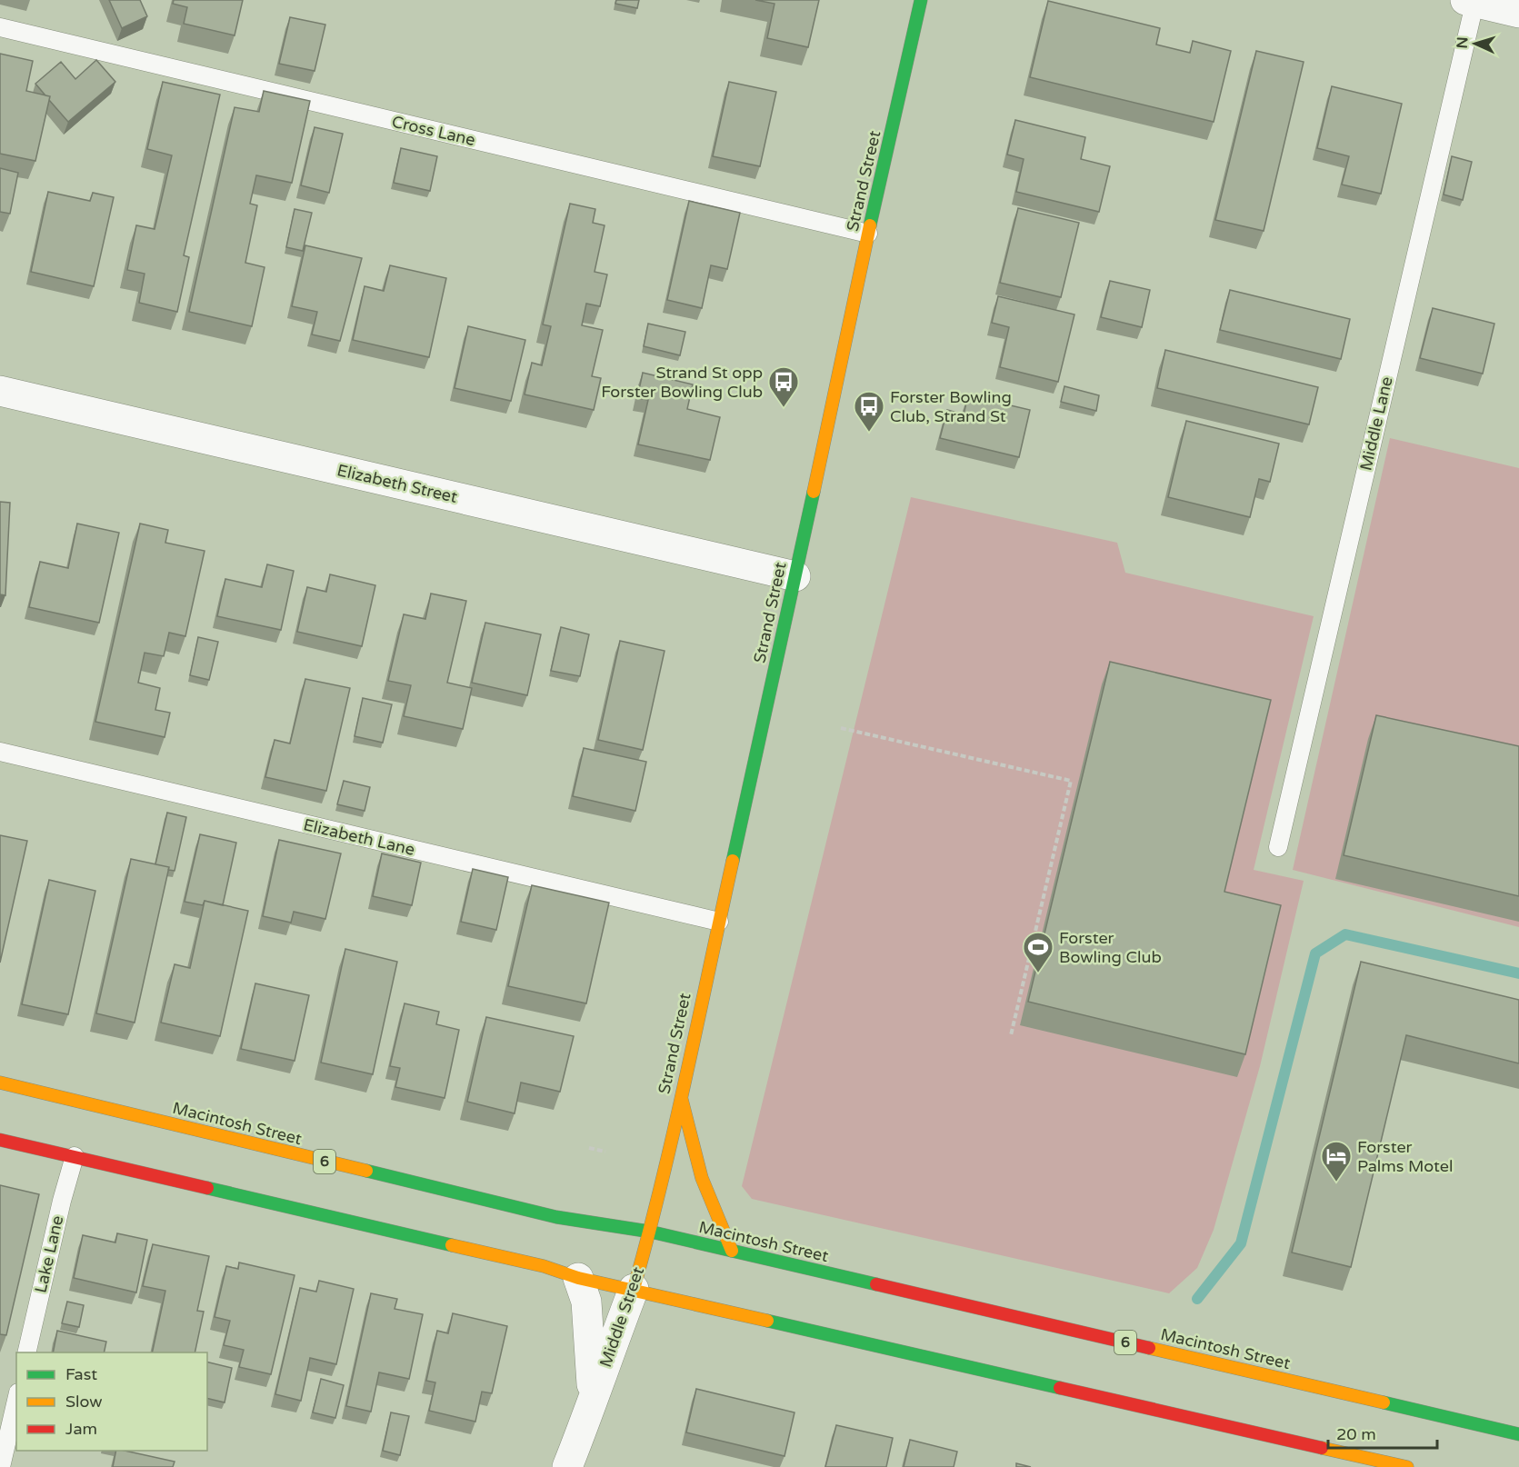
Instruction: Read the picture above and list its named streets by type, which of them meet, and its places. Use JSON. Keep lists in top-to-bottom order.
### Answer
{
  "streets": {
    "main road": [
      "Strand Street",
      "Macintosh Street",
      "6",
      "Middle Street"
    ],
    "street": ["Elizabeth Street"],
    "lane": [
      "Cross Lane",
      "Middle Lane",
      "Elizabeth Lane",
      "Lake Lane"
    ]
  },
  "crossings": [
    ["Cross Lane", "Strand Street"],
    ["Strand Street", "Elizabeth Street"],
    ["Strand Street", "Elizabeth Lane"],
    ["Strand Street", "Macintosh Street"],
    ["Strand Street", "Middle Street"],
    ["Macintosh Street", "Middle Street"]
  ],
  "places": {
    "bus stop": ["Strand St opp Forster Bowling Club", "Forster Bowling Club, Strand St"],
    "sports": ["Forster Bowling Club"],
    "hotel": ["Forster Palms Motel"]
  },
  "legend": ["Fast", "Slow", "Jam"],
  "scale_bar": "20 m",
  "north": "left"
}
